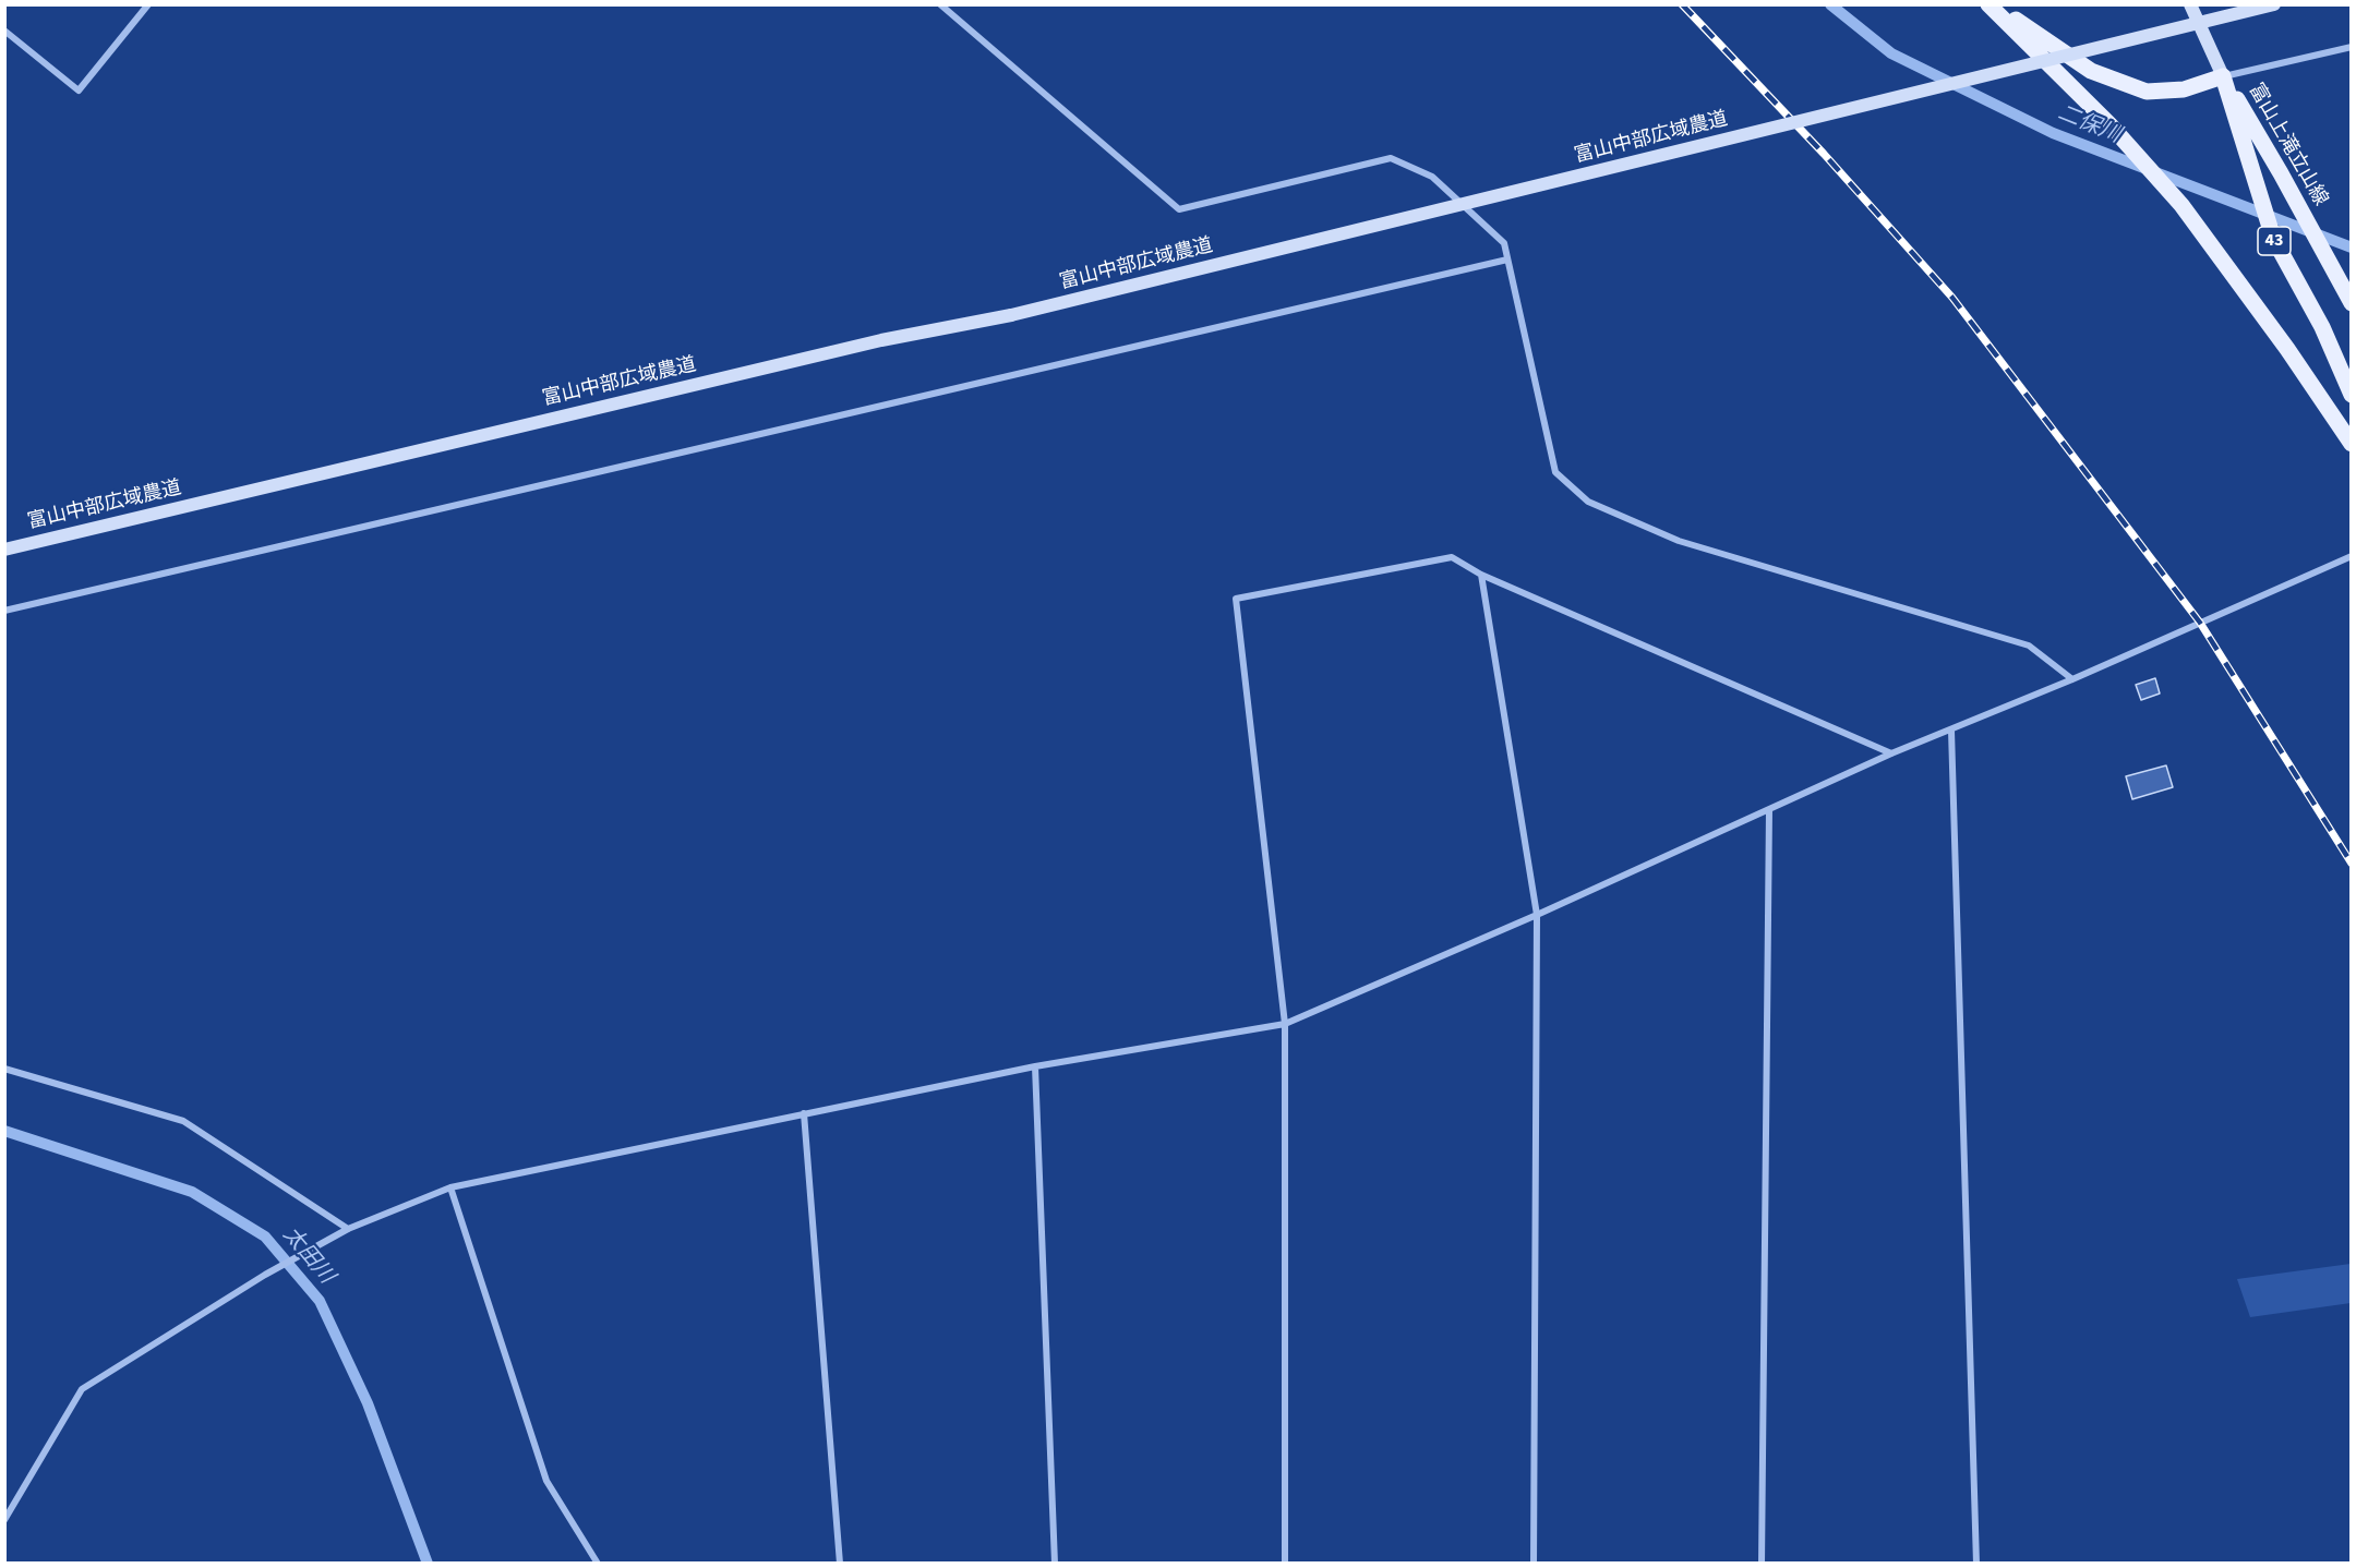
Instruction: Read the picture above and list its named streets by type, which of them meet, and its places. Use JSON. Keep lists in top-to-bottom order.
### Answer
{
  "streets": {
    "main road": ["富山上滝立山線", "43"],
    "street": ["富山中部広域農道"]
  },
  "water": ["二保川", "太田川"]
}
